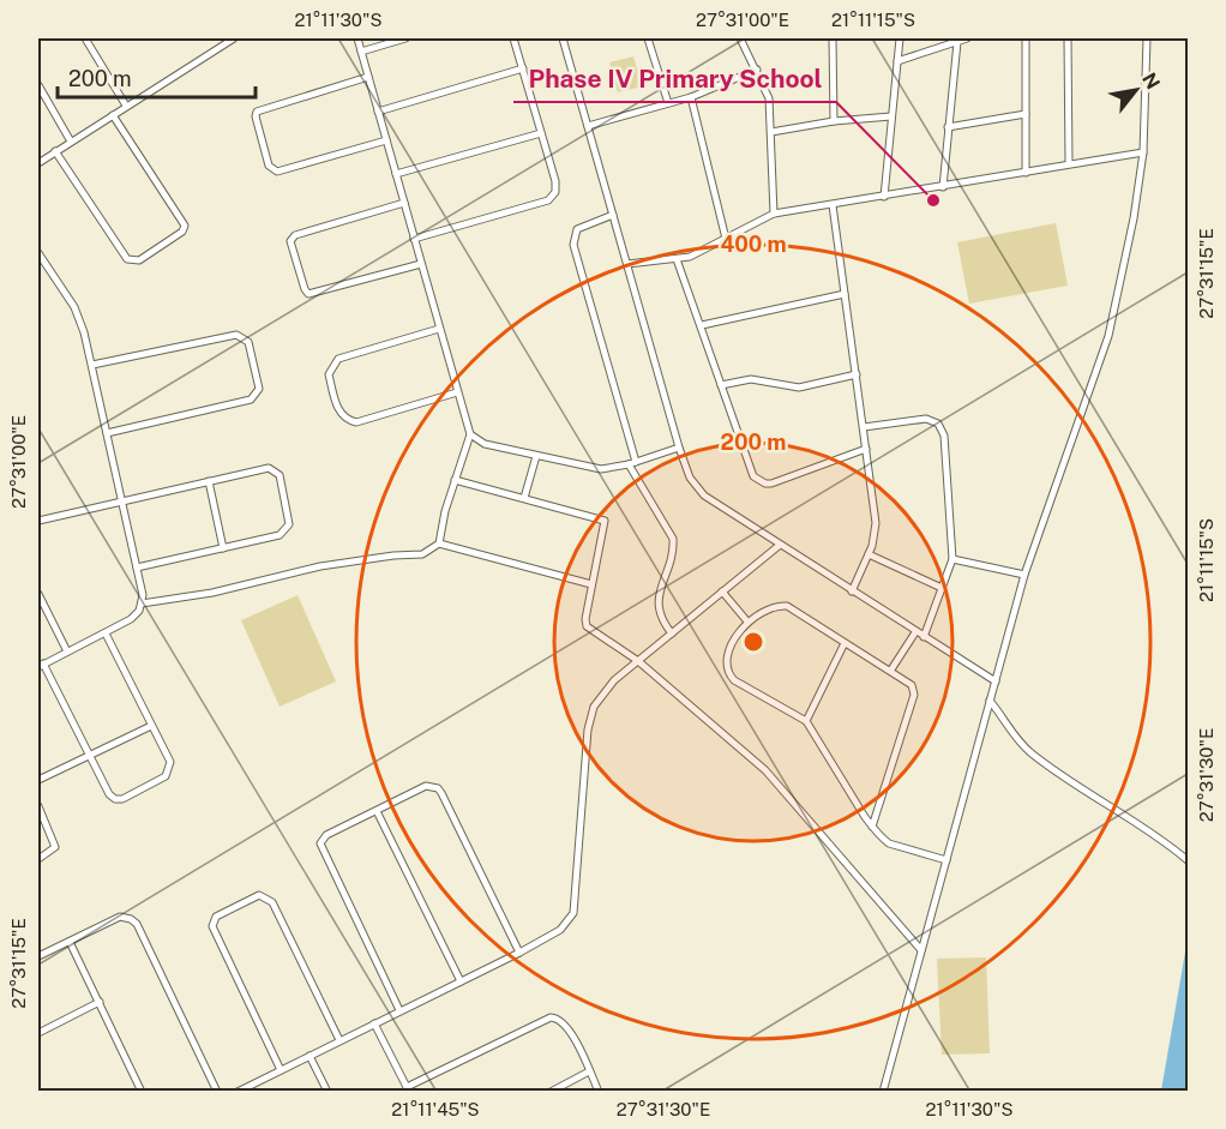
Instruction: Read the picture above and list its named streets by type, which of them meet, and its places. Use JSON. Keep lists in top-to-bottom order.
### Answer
{
  "places": ["Phase IV Primary School"],
  "scale_bar": "200 m",
  "north": "top right",
  "coordinates": [
    "21°11'30\"S",
    "27°31'00\"E",
    "21°11'15\"S",
    "27°31'15\"E",
    "27°31'30\"E",
    "21°11'45\"S"
  ],
  "rings": ["400 m", "200 m"]
}
